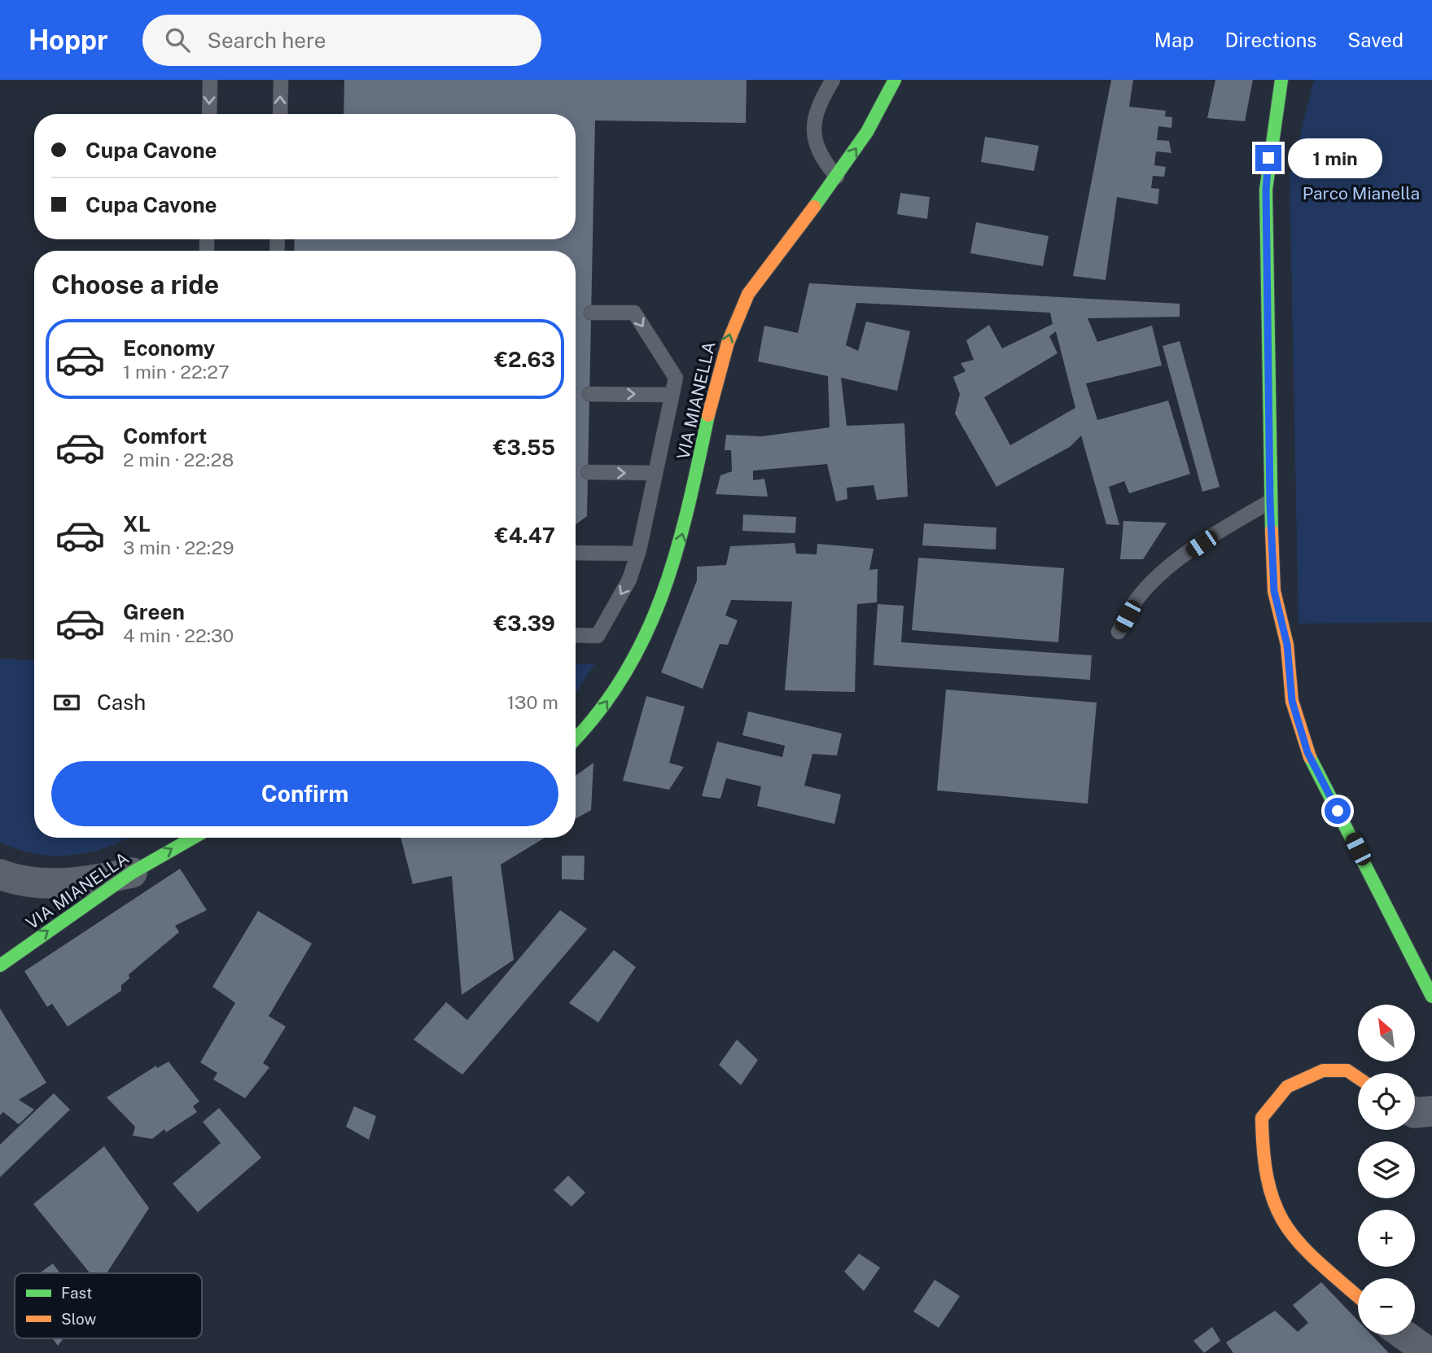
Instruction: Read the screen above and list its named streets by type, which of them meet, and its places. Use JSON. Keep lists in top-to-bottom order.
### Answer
{
  "streets": {
    "street": ["VIA MIANELLA"]
  },
  "one_way": ["VIA MIANELLA"],
  "parks": ["Parco Mianella"],
  "legend": ["Fast", "Slow"],
  "north": "top left",
  "page": {
    "header": "Hoppr",
    "search": "Search here",
    "nav": ["Map", "Directions", "Saved"],
    "banner": ["Cupa Cavone", "Cupa Cavone"],
    "bubble": "1 min",
    "heading": "Choose a ride",
    "list": [
      {
        "name": "Economy",
        "note": "1 min · 22:27",
        "value": "€2.63"
      },
      {
        "name": "Comfort",
        "note": "2 min · 22:28",
        "value": "€3.55"
      },
      {
        "name": "XL",
        "note": "3 min · 22:29",
        "value": "€4.47"
      },
      {
        "name": "Green",
        "note": "4 min · 22:30",
        "value": "€3.39"
      }
    ],
    "pay": ["Cash", "130 m"],
    "buttons": "Confirm",
    "map_buttons": ["+", "−"]
  }
}
